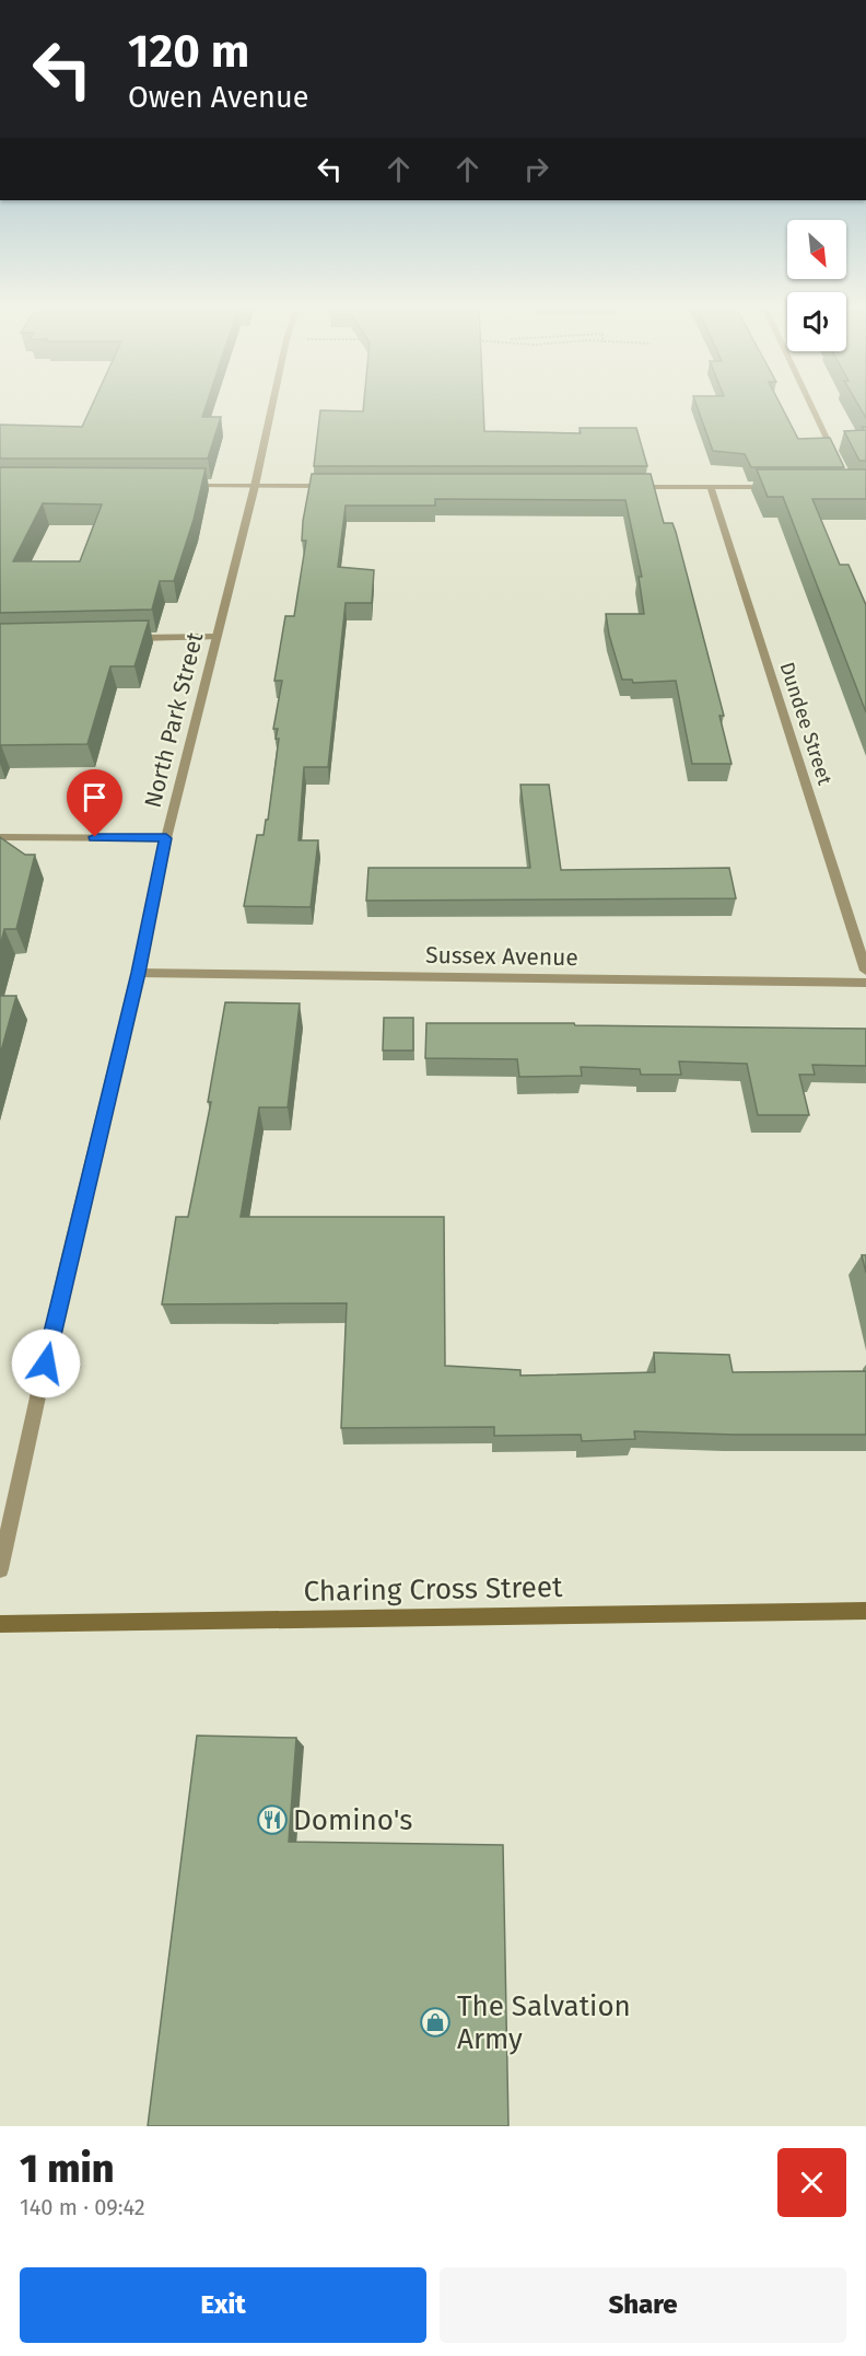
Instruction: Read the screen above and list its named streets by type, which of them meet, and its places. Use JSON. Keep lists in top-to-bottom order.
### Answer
{
  "streets": {
    "main road": ["Charing Cross Street"],
    "street": ["North Park Street", "Dundee Street", "Sussex Avenue"]
  },
  "crossings": [
    ["North Park Street", "Sussex Avenue"]
  ],
  "places": {
    "restaurant": ["Domino's"],
    "shop": ["The Salvation Army"]
  },
  "north": "bottom right",
  "page": {
    "turn": ["120 m", "Owen Avenue"],
    "heading": ["1 min", "140 m · 09:42"],
    "buttons": ["Exit", "Share"]
  }
}
